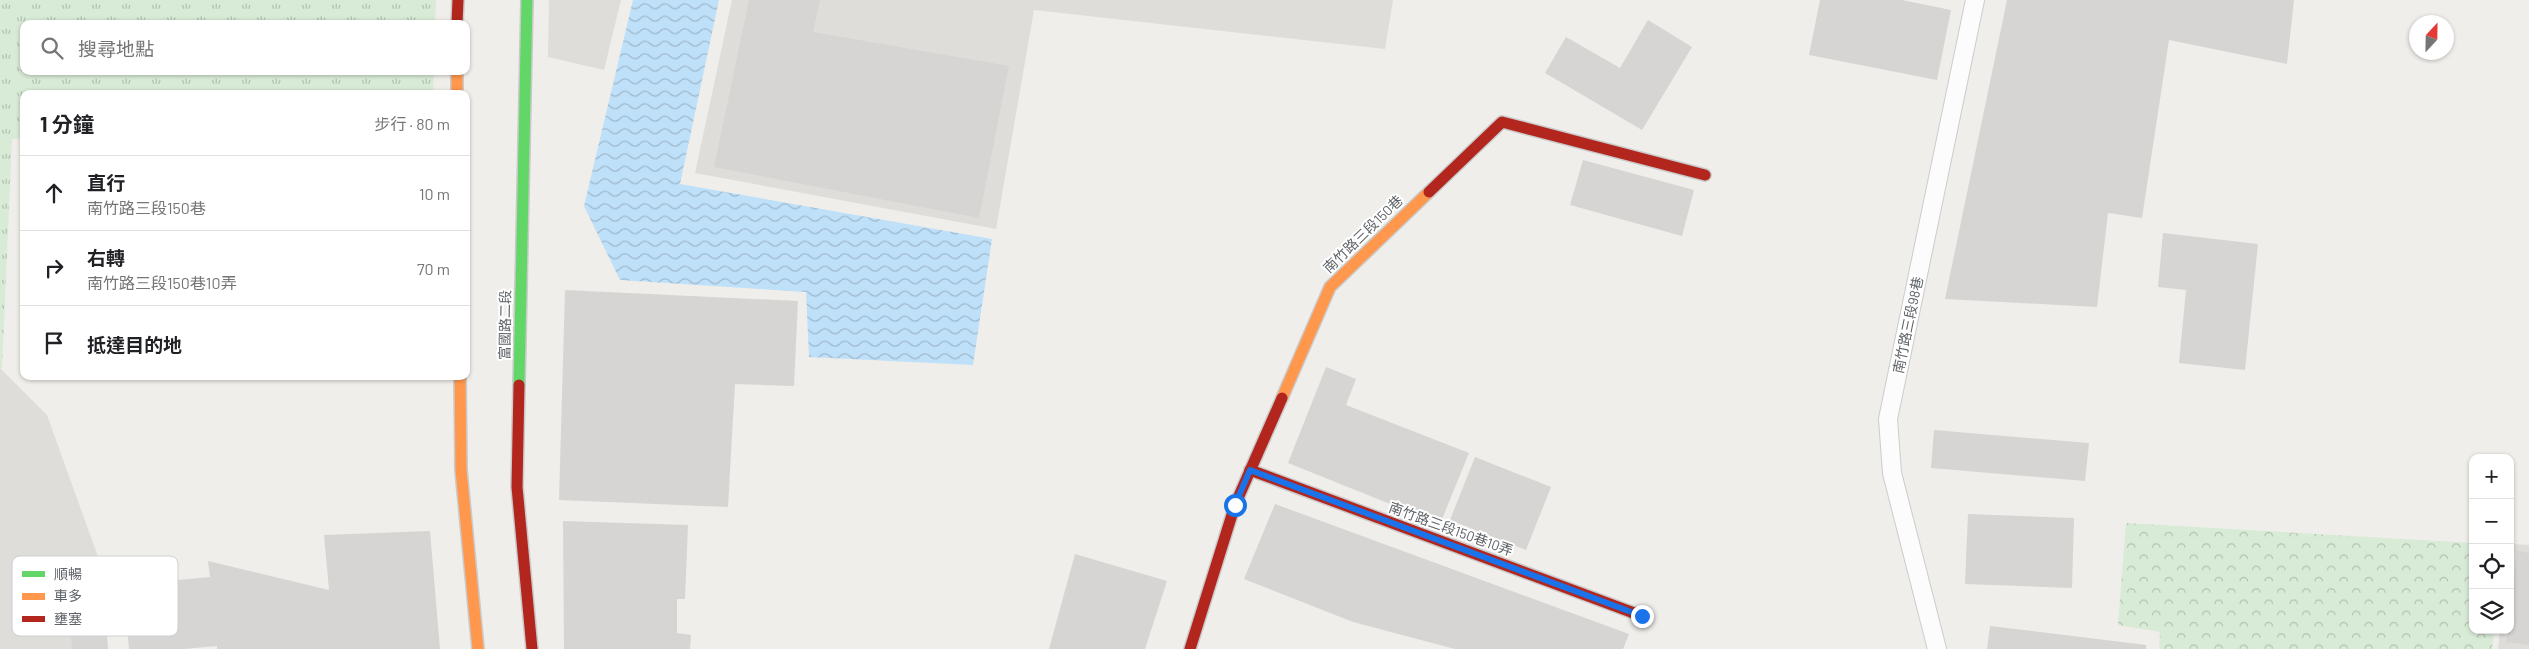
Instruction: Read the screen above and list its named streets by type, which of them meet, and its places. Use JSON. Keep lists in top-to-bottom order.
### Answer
{
  "streets": {
    "street": ["南竹路三段150巷", "富國路二段", "南竹路三段150巷10弄"],
    "lane": ["南竹路三段98巷"]
  },
  "crossings": [
    ["南竹路三段150巷", "南竹路三段150巷10弄"]
  ],
  "legend": ["順暢", "車多", "壅塞"],
  "north": "top",
  "page": {
    "search": "搜尋地點",
    "heading": ["1 分鐘", "步行 · 80 m"],
    "list": [
      ["直行", "南竹路三段150巷", "10 m"],
      ["右轉", "南竹路三段150巷10弄", "70 m"],
      "抵達目的地"
    ],
    "map_buttons": ["+", "−"]
  }
}
